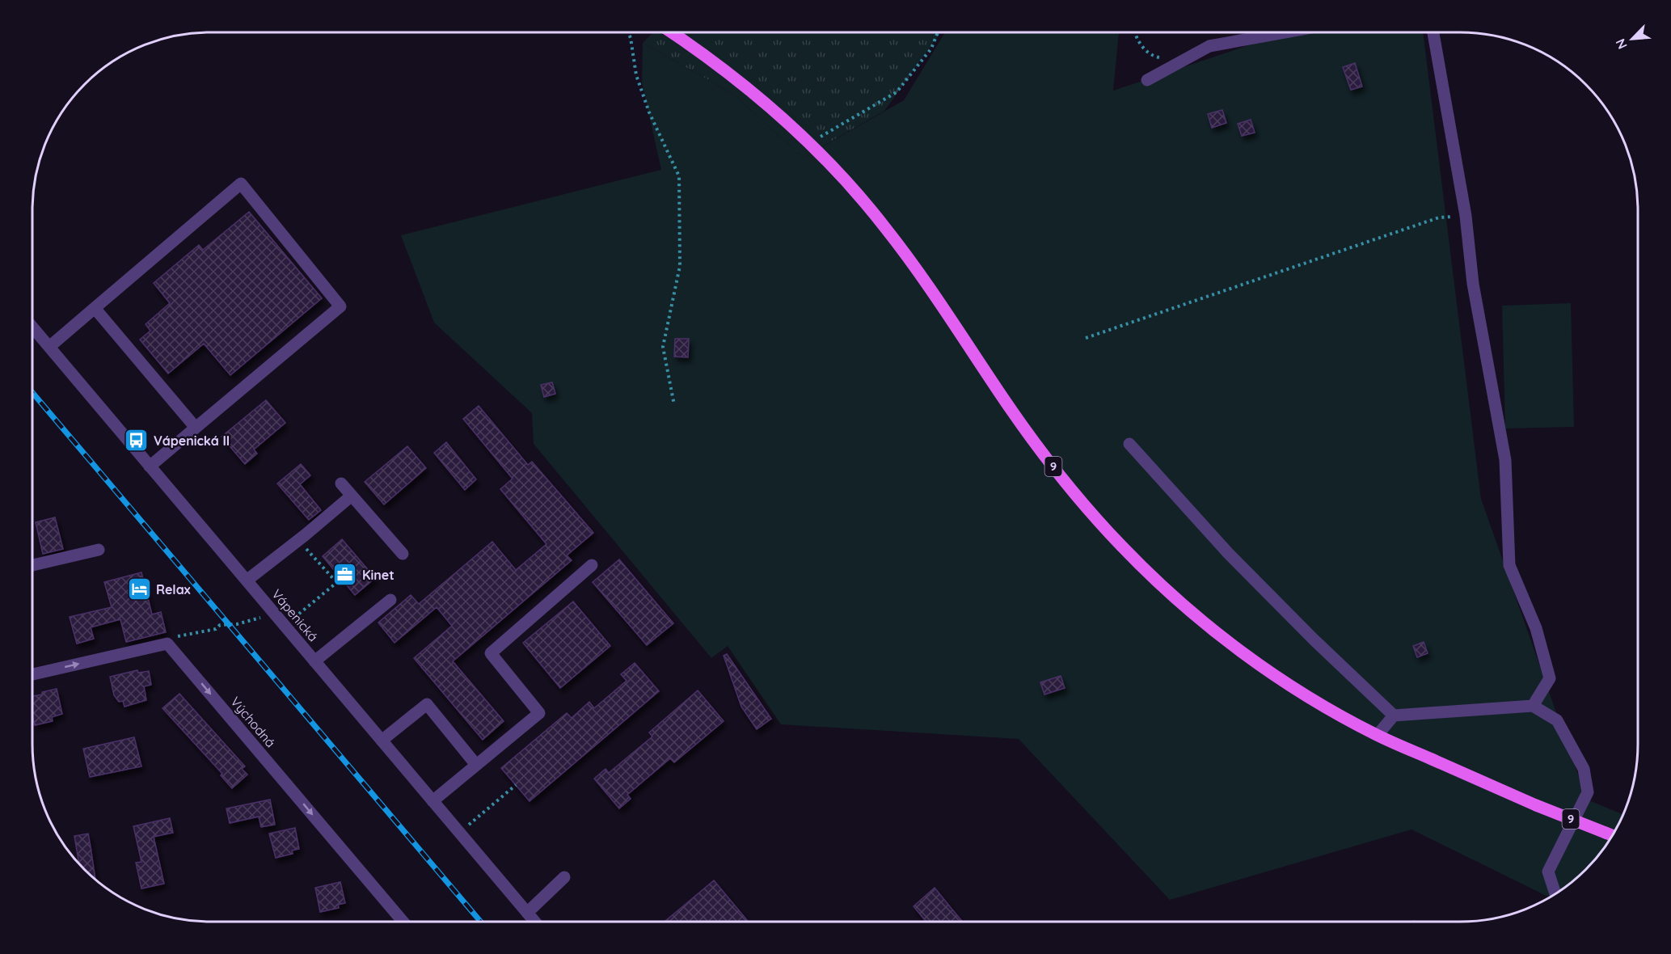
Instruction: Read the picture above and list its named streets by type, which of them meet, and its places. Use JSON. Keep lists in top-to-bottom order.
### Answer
{
  "streets": {
    "main road": ["9"],
    "street": ["Vápenická", "Východná"]
  },
  "one_way": ["Východná"],
  "places": {
    "bus stop": ["Vápenická II"],
    "office": ["Kinet"],
    "hotel": ["Relax"]
  },
  "north": "bottom left"
}
